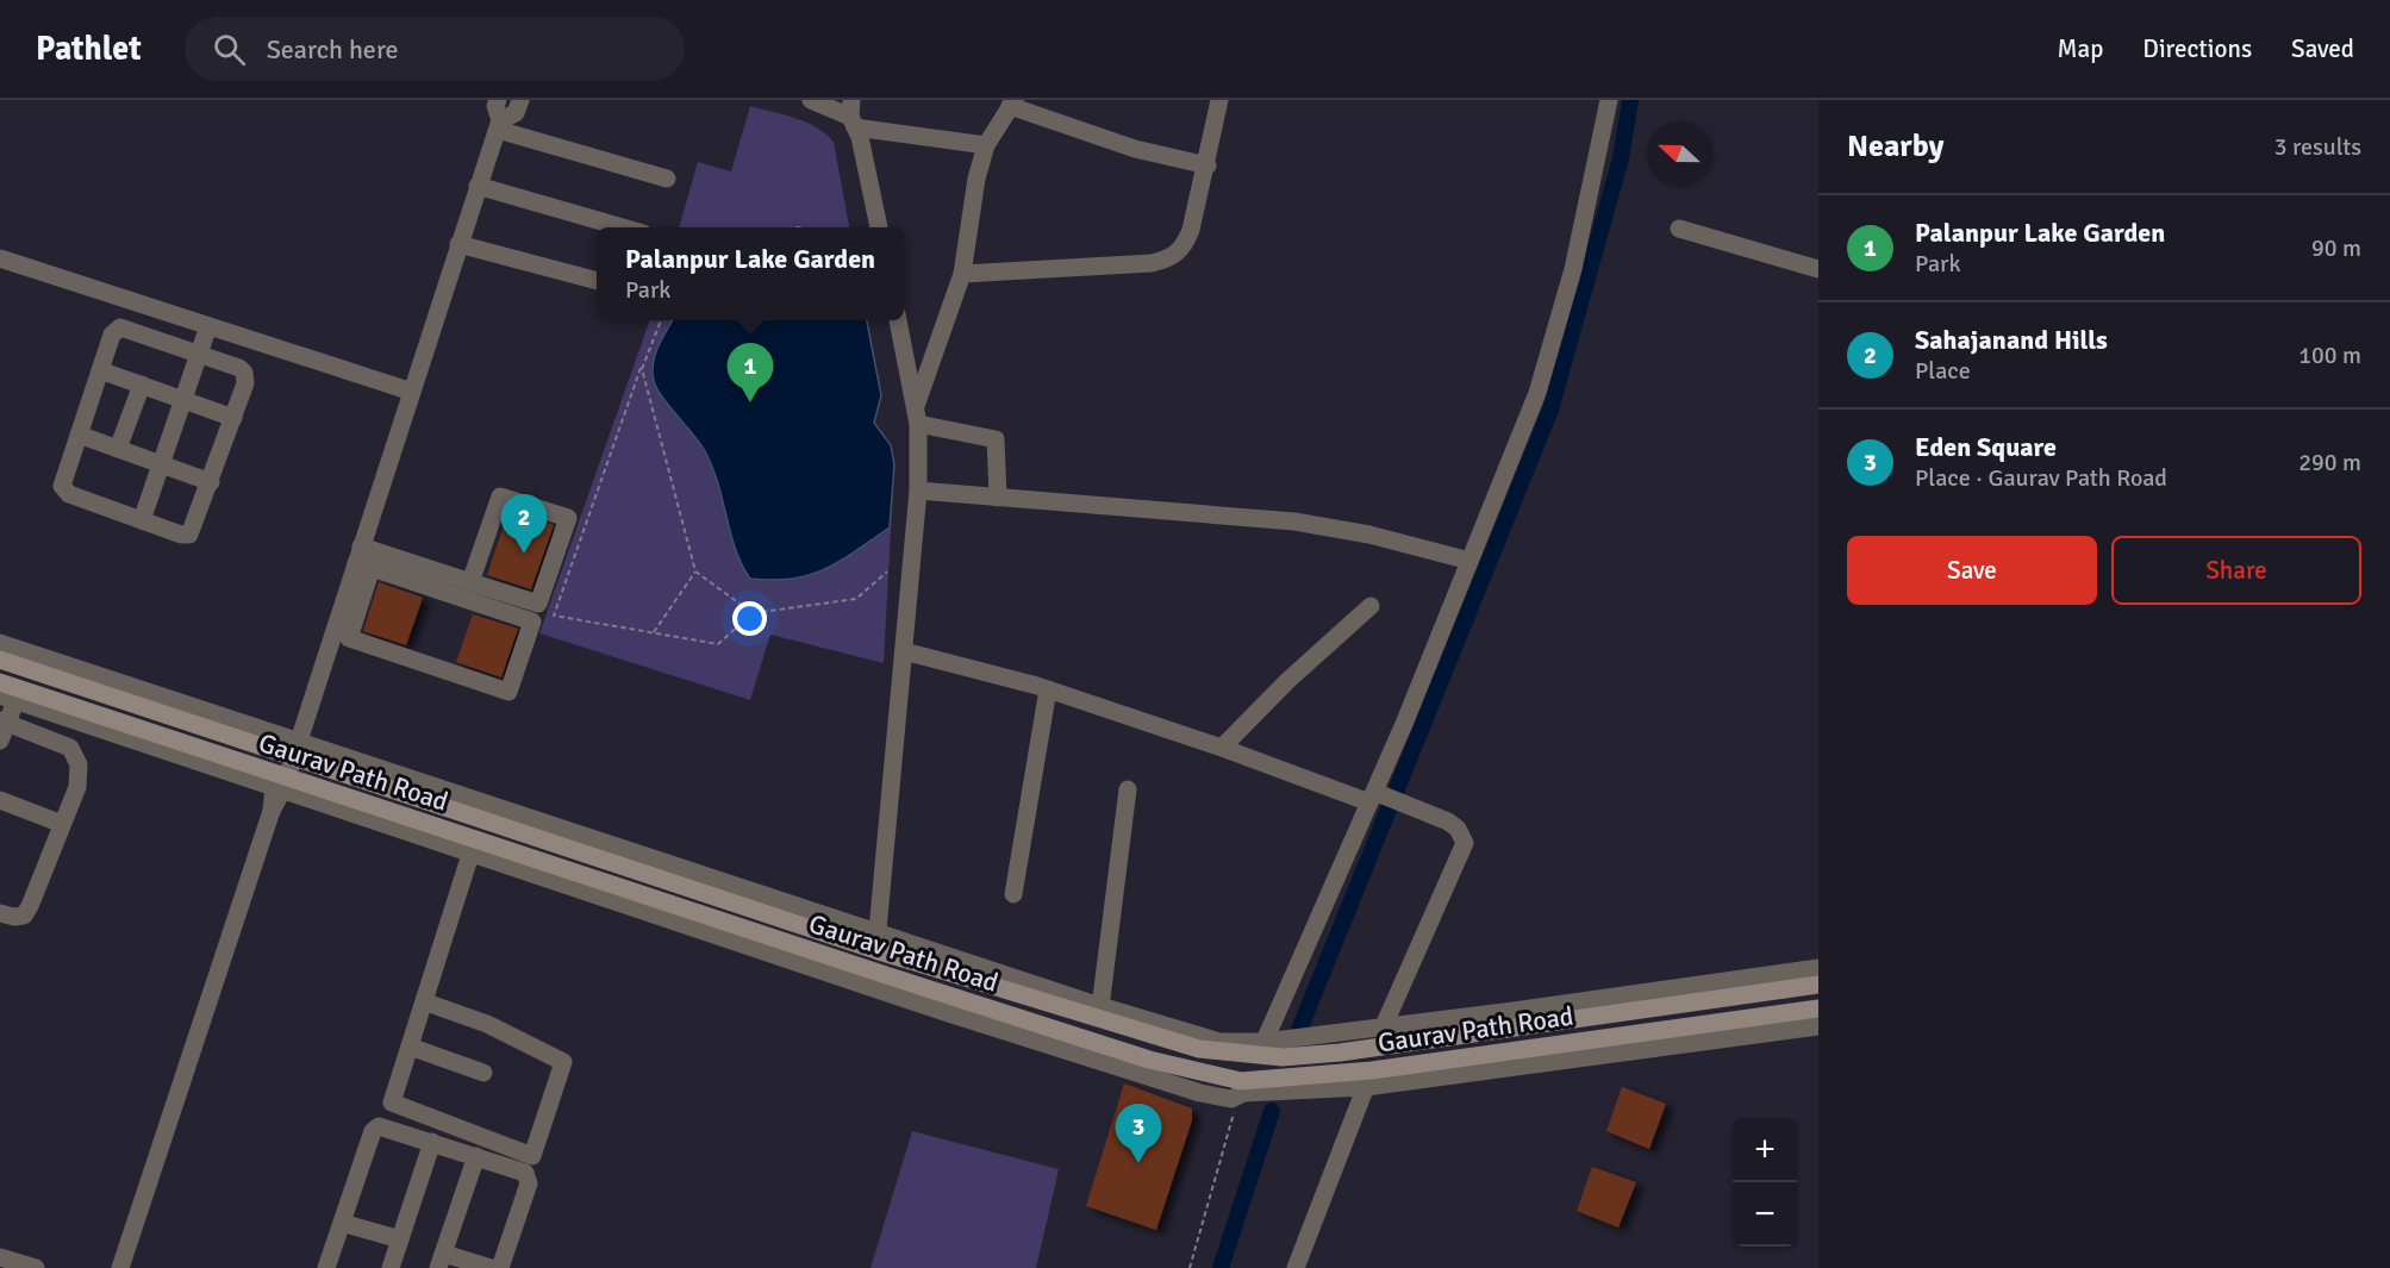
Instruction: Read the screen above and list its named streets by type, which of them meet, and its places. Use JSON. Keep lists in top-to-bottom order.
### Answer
{
  "streets": {
    "main road": ["Gaurav Path Road"]
  },
  "north": "left",
  "page": {
    "header": "Pathlet",
    "search": "Search here",
    "nav": ["Map", "Directions", "Saved"],
    "heading": ["Nearby", "3 results"],
    "list": [
      {
        "mark": "1",
        "name": "Palanpur Lake Garden",
        "note": "Park",
        "value": "90 m"
      },
      {
        "mark": "2",
        "name": "Sahajanand Hills",
        "note": "Place",
        "value": "100 m"
      },
      {
        "mark": "3",
        "name": "Eden Square",
        "note": "Place · Gaurav Path Road",
        "value": "290 m"
      }
    ],
    "popup": ["Palanpur Lake Garden", "Park"],
    "pins": ["1", "2", "3"],
    "buttons": ["Save", "Share"],
    "map_buttons": ["+", "−"]
  }
}
